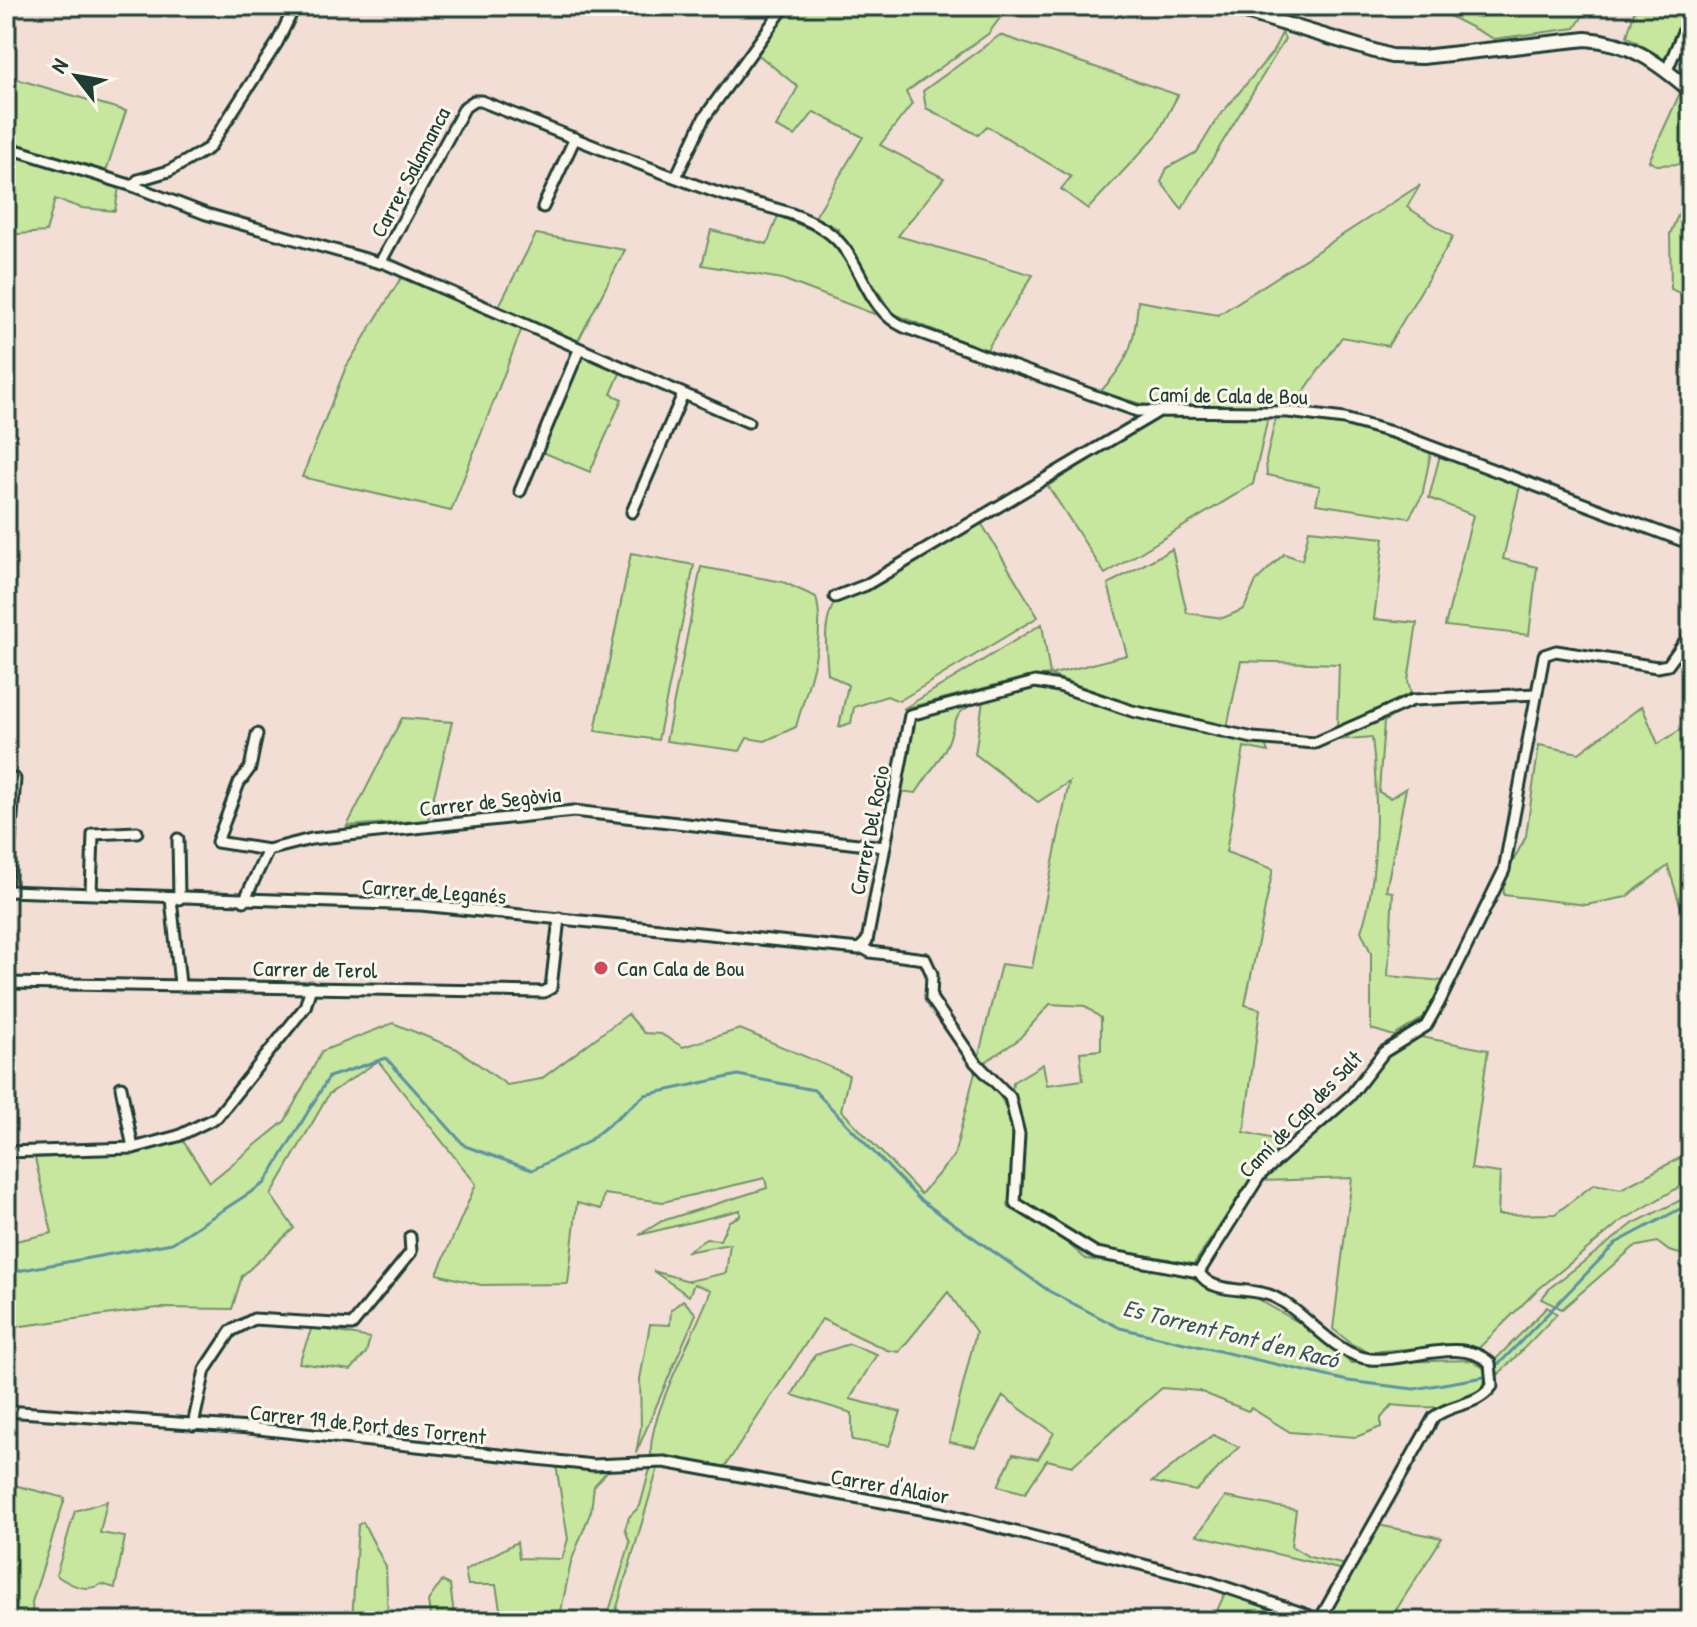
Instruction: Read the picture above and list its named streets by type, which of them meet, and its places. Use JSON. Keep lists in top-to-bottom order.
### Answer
{
  "streets": {
    "street": [
      "Carrer Salamanca",
      "Camí de Cala de Bou",
      "Carrer de Segòvia",
      "Carrer Del Rocio",
      "Carrer de Leganés",
      "Carrer de Terol",
      "Camí de Cap des Salt",
      "Carrer 19 de Port des Torrent",
      "Carrer d'Alaior"
    ]
  },
  "crossings": [
    ["Carrer Salamanca", "Camí de Cala de Bou"],
    ["Carrer de Segòvia", "Carrer Del Rocio"],
    ["Carrer Del Rocio", "Carrer de Leganés"],
    ["Carrer Del Rocio", "Camí de Cap des Salt"],
    ["Carrer de Leganés", "Carrer de Terol"],
    ["Carrer de Leganés", "Camí de Cap des Salt"],
    ["Carrer 19 de Port des Torrent", "Carrer d'Alaior"]
  ],
  "water": ["Es Torrent Font d'en Racó"],
  "places": ["Can Cala de Bou"],
  "north": "top left"
}
